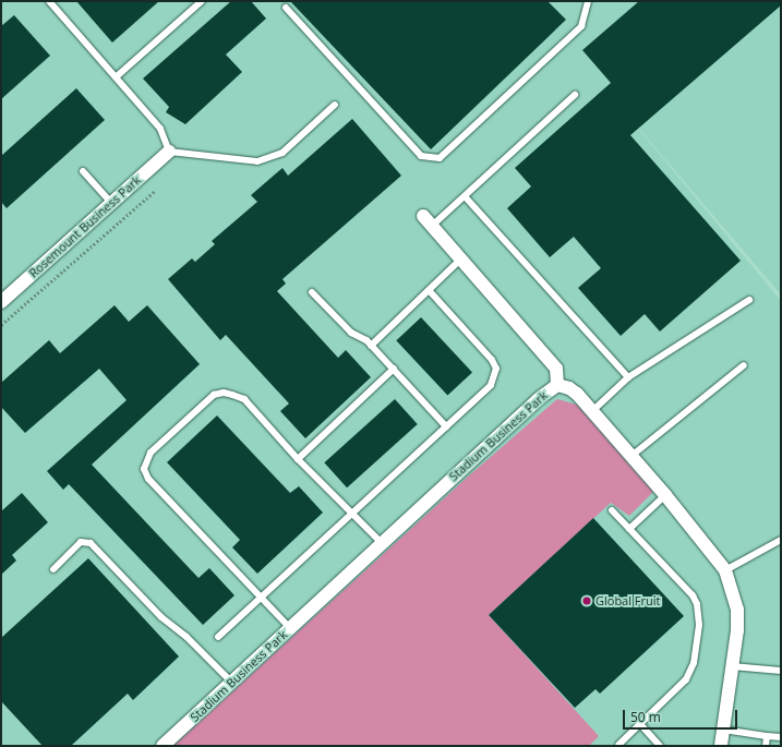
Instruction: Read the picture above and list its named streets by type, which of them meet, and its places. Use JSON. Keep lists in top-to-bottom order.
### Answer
{
  "streets": {
    "street": ["Rosemount Business Park", "Stadium Business Park"]
  },
  "places": ["Global Fruit"],
  "scale_bar": "50 m"
}
